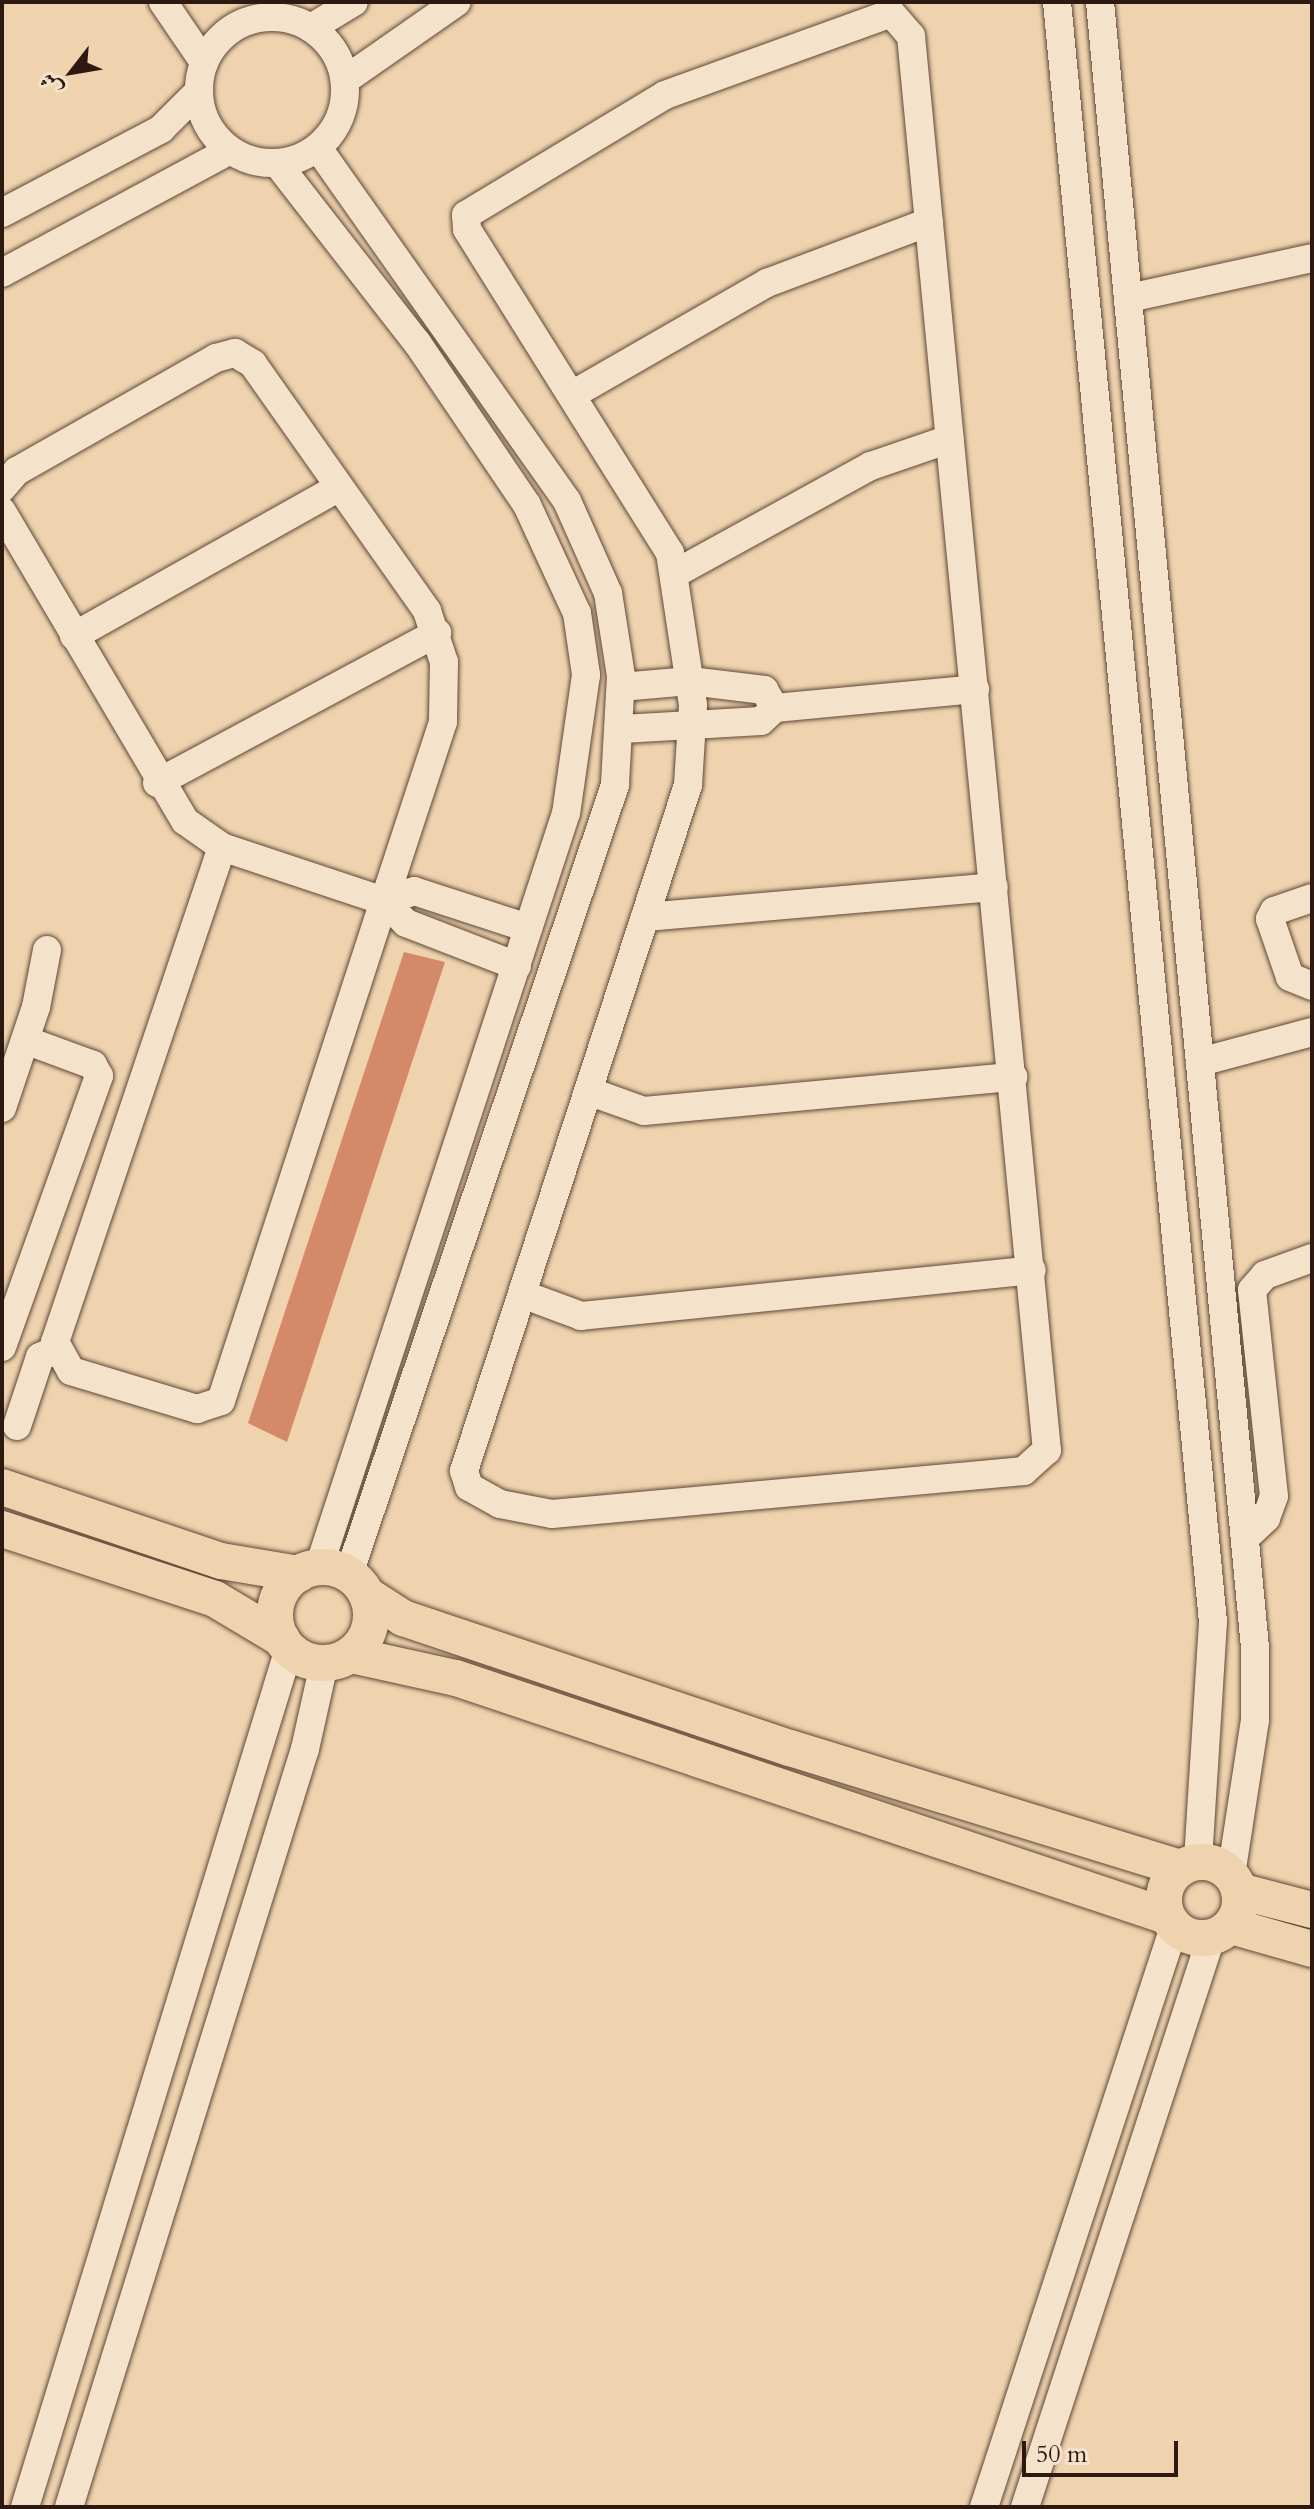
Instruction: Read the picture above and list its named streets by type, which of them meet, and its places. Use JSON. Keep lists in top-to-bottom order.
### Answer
{
  "scale_bar": "50 m",
  "north": "bottom left"
}
